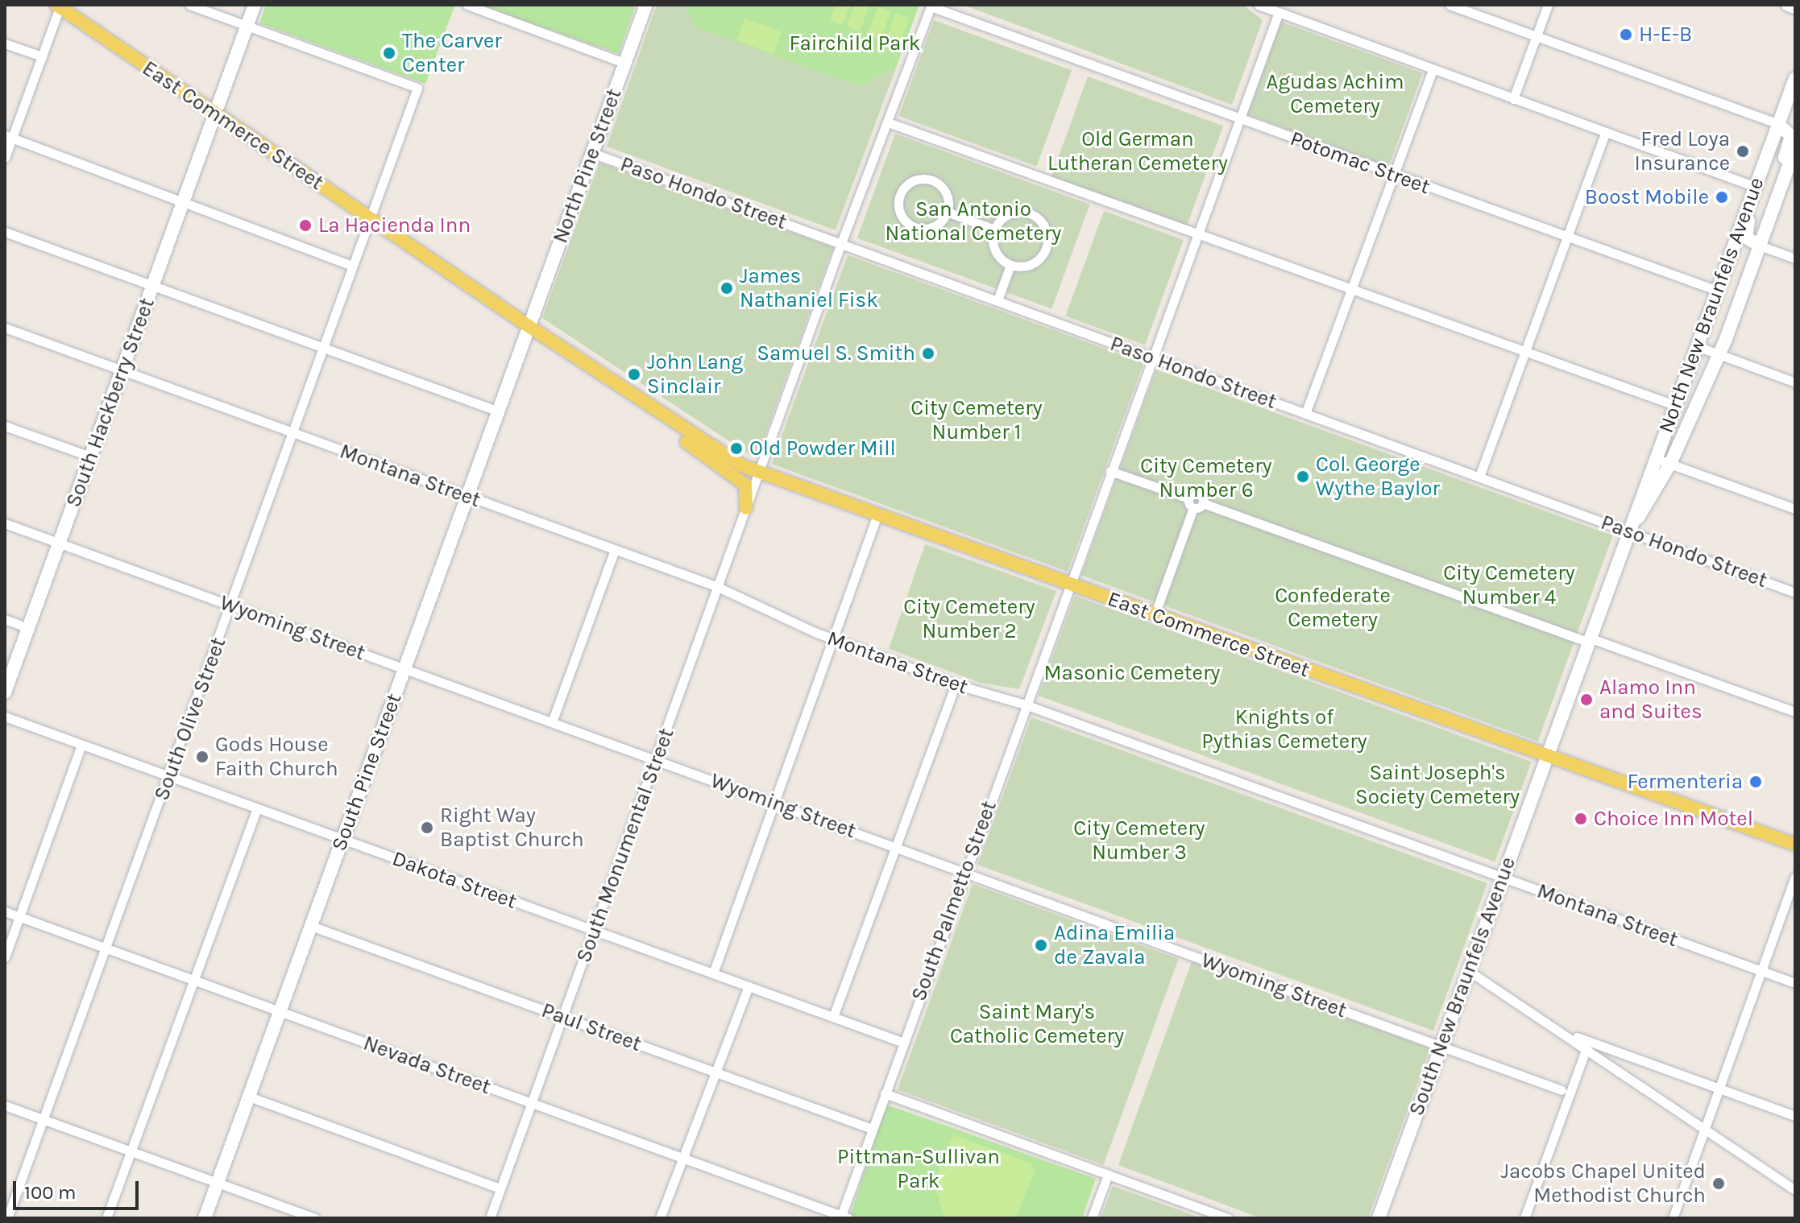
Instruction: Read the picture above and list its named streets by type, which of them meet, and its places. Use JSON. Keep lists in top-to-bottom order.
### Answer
{
  "streets": {
    "main road": [
      "East Commerce Street",
      "North Pine Street",
      "North New Braunfels Avenue",
      "South Hackberry Street",
      "South Pine Street",
      "South New Braunfels Avenue"
    ],
    "street": [
      "Potomac Street",
      "Paso Hondo Street",
      "Montana Street",
      "Wyoming Street",
      "South Olive Street",
      "South Monumental Street",
      "Dakota Street",
      "South Palmetto Street",
      "Paul Street",
      "Nevada Street"
    ]
  },
  "crossings": [
    ["East Commerce Street", "North Pine Street"],
    ["East Commerce Street", "North New Braunfels Avenue"],
    ["East Commerce Street", "South Hackberry Street"],
    ["East Commerce Street", "South Olive Street"],
    ["East Commerce Street", "South Pine Street"],
    ["East Commerce Street", "South Monumental Street"],
    ["East Commerce Street", "South Palmetto Street"],
    ["East Commerce Street", "South New Braunfels Avenue"],
    ["Potomac Street", "North New Braunfels Avenue"],
    ["Potomac Street", "South Monumental Street"],
    ["Potomac Street", "South Palmetto Street"],
    ["North Pine Street", "Paso Hondo Street"],
    ["North Pine Street", "South Pine Street"],
    ["Paso Hondo Street", "North New Braunfels Avenue"],
    ["Paso Hondo Street", "South Monumental Street"],
    ["Paso Hondo Street", "South Palmetto Street"],
    ["North New Braunfels Avenue", "South New Braunfels Avenue"],
    ["South Hackberry Street", "Montana Street"],
    ["South Hackberry Street", "Wyoming Street"],
    ["South Hackberry Street", "South Olive Street"],
    ["Montana Street", "South Olive Street"],
    ["Montana Street", "South Pine Street"],
    ["Montana Street", "South Monumental Street"],
    ["Montana Street", "South Palmetto Street"],
    ["Montana Street", "South New Braunfels Avenue"],
    ["Wyoming Street", "South Olive Street"],
    ["Wyoming Street", "South Pine Street"],
    ["Wyoming Street", "South Monumental Street"],
    ["Wyoming Street", "South Palmetto Street"],
    ["Wyoming Street", "South New Braunfels Avenue"],
    ["South Olive Street", "Dakota Street"],
    ["South Olive Street", "Nevada Street"],
    ["South Pine Street", "Dakota Street"],
    ["South Pine Street", "Paul Street"],
    ["South Pine Street", "Nevada Street"],
    ["South Monumental Street", "Dakota Street"],
    ["South Monumental Street", "Paul Street"],
    ["South Monumental Street", "Nevada Street"],
    ["Dakota Street", "South Palmetto Street"],
    ["South Palmetto Street", "Paul Street"],
    ["South Palmetto Street", "Nevada Street"]
  ],
  "parks": [
    "Fairchild Park",
    "Agudas Achim Cemetery",
    "Old German Lutheran Cemetery",
    "San Antonio National Cemetery",
    "City Cemetery Number 1",
    "City Cemetery Number 6",
    "City Cemetery Number 4",
    "Confederate Cemetery",
    "City Cemetery Number 2",
    "Masonic Cemetery",
    "Knights of Pythias Cemetery",
    "Saint Joseph's Society Cemetery",
    "City Cemetery Number 3",
    "Saint Mary's Catholic Cemetery",
    "Pittman-Sullivan Park"
  ],
  "places": [
    "H-E-B",
    "The Carver Center",
    "Fred Loya Insurance",
    "Boost Mobile",
    "La Hacienda Inn",
    "James Nathaniel Fisk",
    "Samuel S. Smith",
    "John Lang Sinclair",
    "Old Powder Mill",
    "Col. George Wythe Baylor",
    "Alamo Inn and Suites",
    "Gods House Faith Church",
    "Fermenteria",
    "Choice Inn Motel",
    "Right Way Baptist Church",
    "Adina Emilia de Zavala",
    "Jacobs Chapel United Methodist Church"
  ],
  "scale_bar": "100 m"
}
